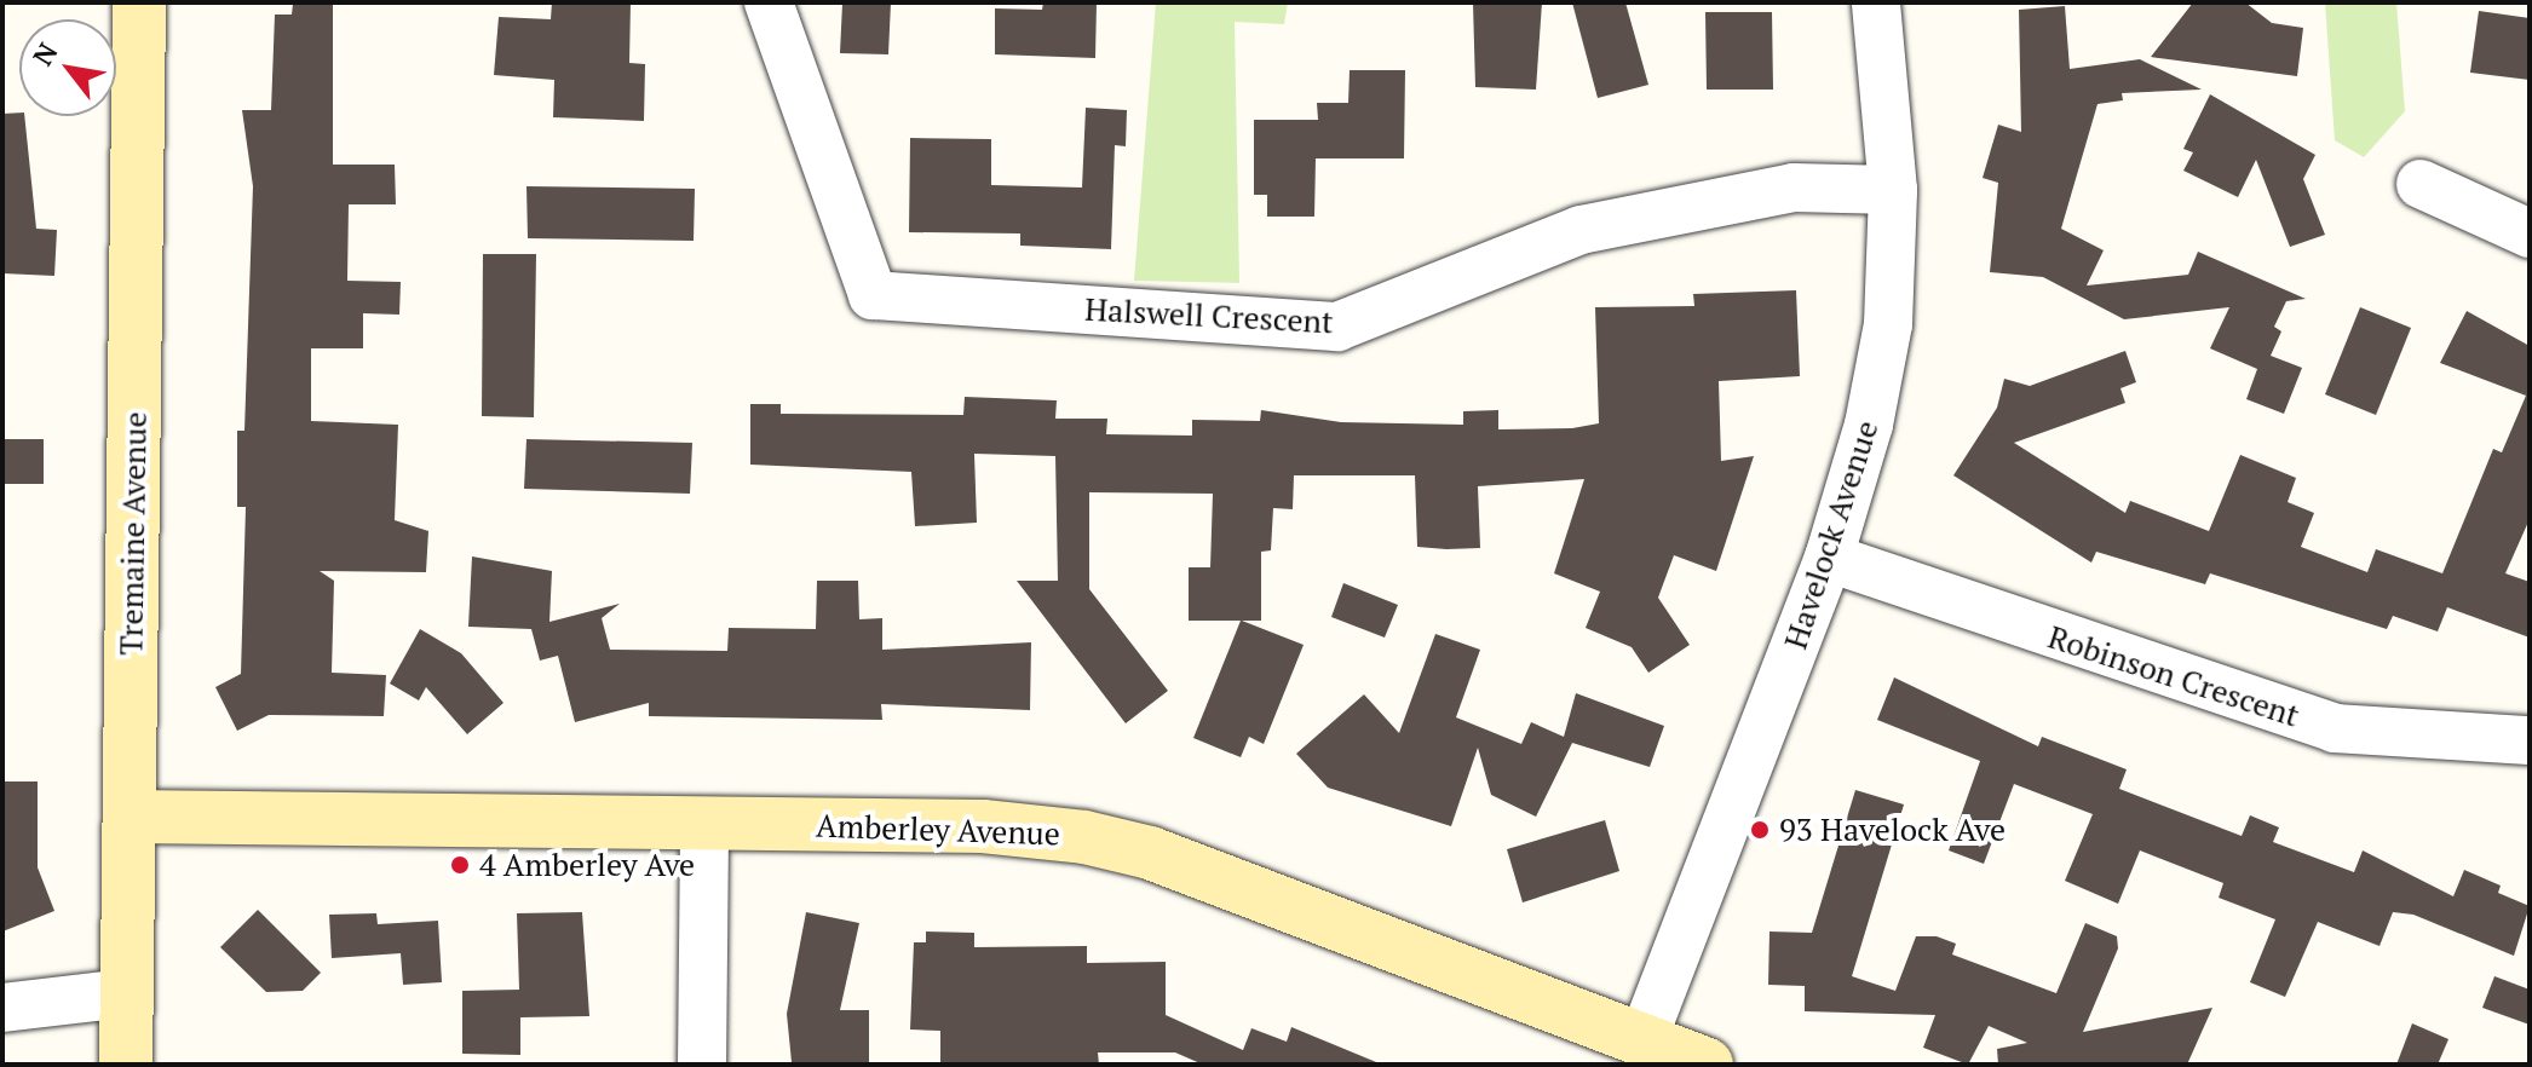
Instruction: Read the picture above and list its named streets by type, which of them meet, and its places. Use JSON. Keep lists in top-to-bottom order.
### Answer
{
  "streets": {
    "street": [
      "Halswell Crescent",
      "Tremaine Avenue",
      "Havelock Avenue",
      "Robinson Crescent",
      "Amberley Avenue"
    ]
  },
  "crossings": [
    ["Halswell Crescent", "Havelock Avenue"],
    ["Tremaine Avenue", "Amberley Avenue"],
    ["Havelock Avenue", "Robinson Crescent"],
    ["Havelock Avenue", "Amberley Avenue"]
  ],
  "places": ["93 Havelock Ave", "4 Amberley Ave"],
  "north": "top left"
}
